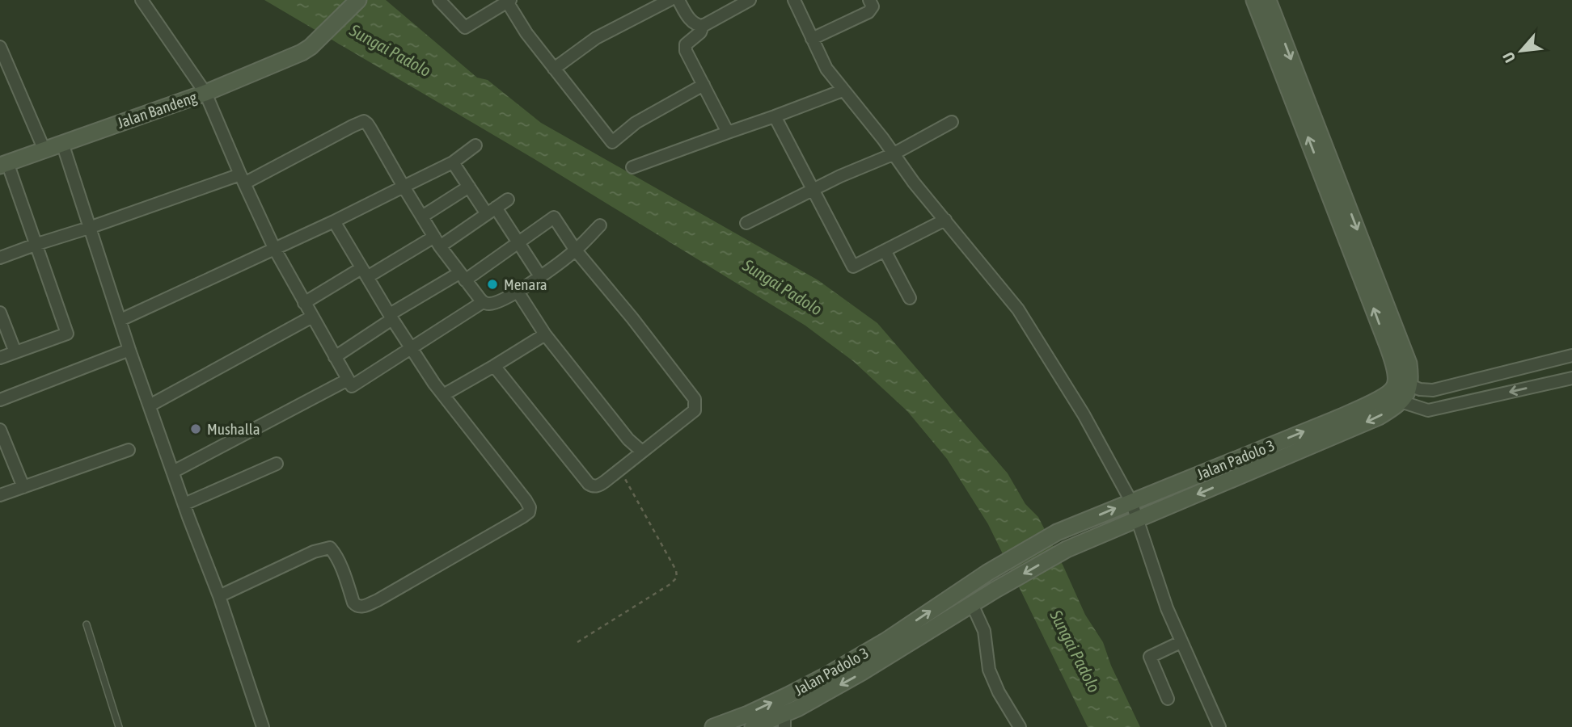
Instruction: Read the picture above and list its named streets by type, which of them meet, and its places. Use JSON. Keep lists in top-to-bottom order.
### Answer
{
  "streets": {
    "street": ["Jalan Bandeng", "Jalan Padolo 3"]
  },
  "water": ["Sungai Padolo"],
  "places": ["Menara", "Mushalla"],
  "north": "bottom left"
}
